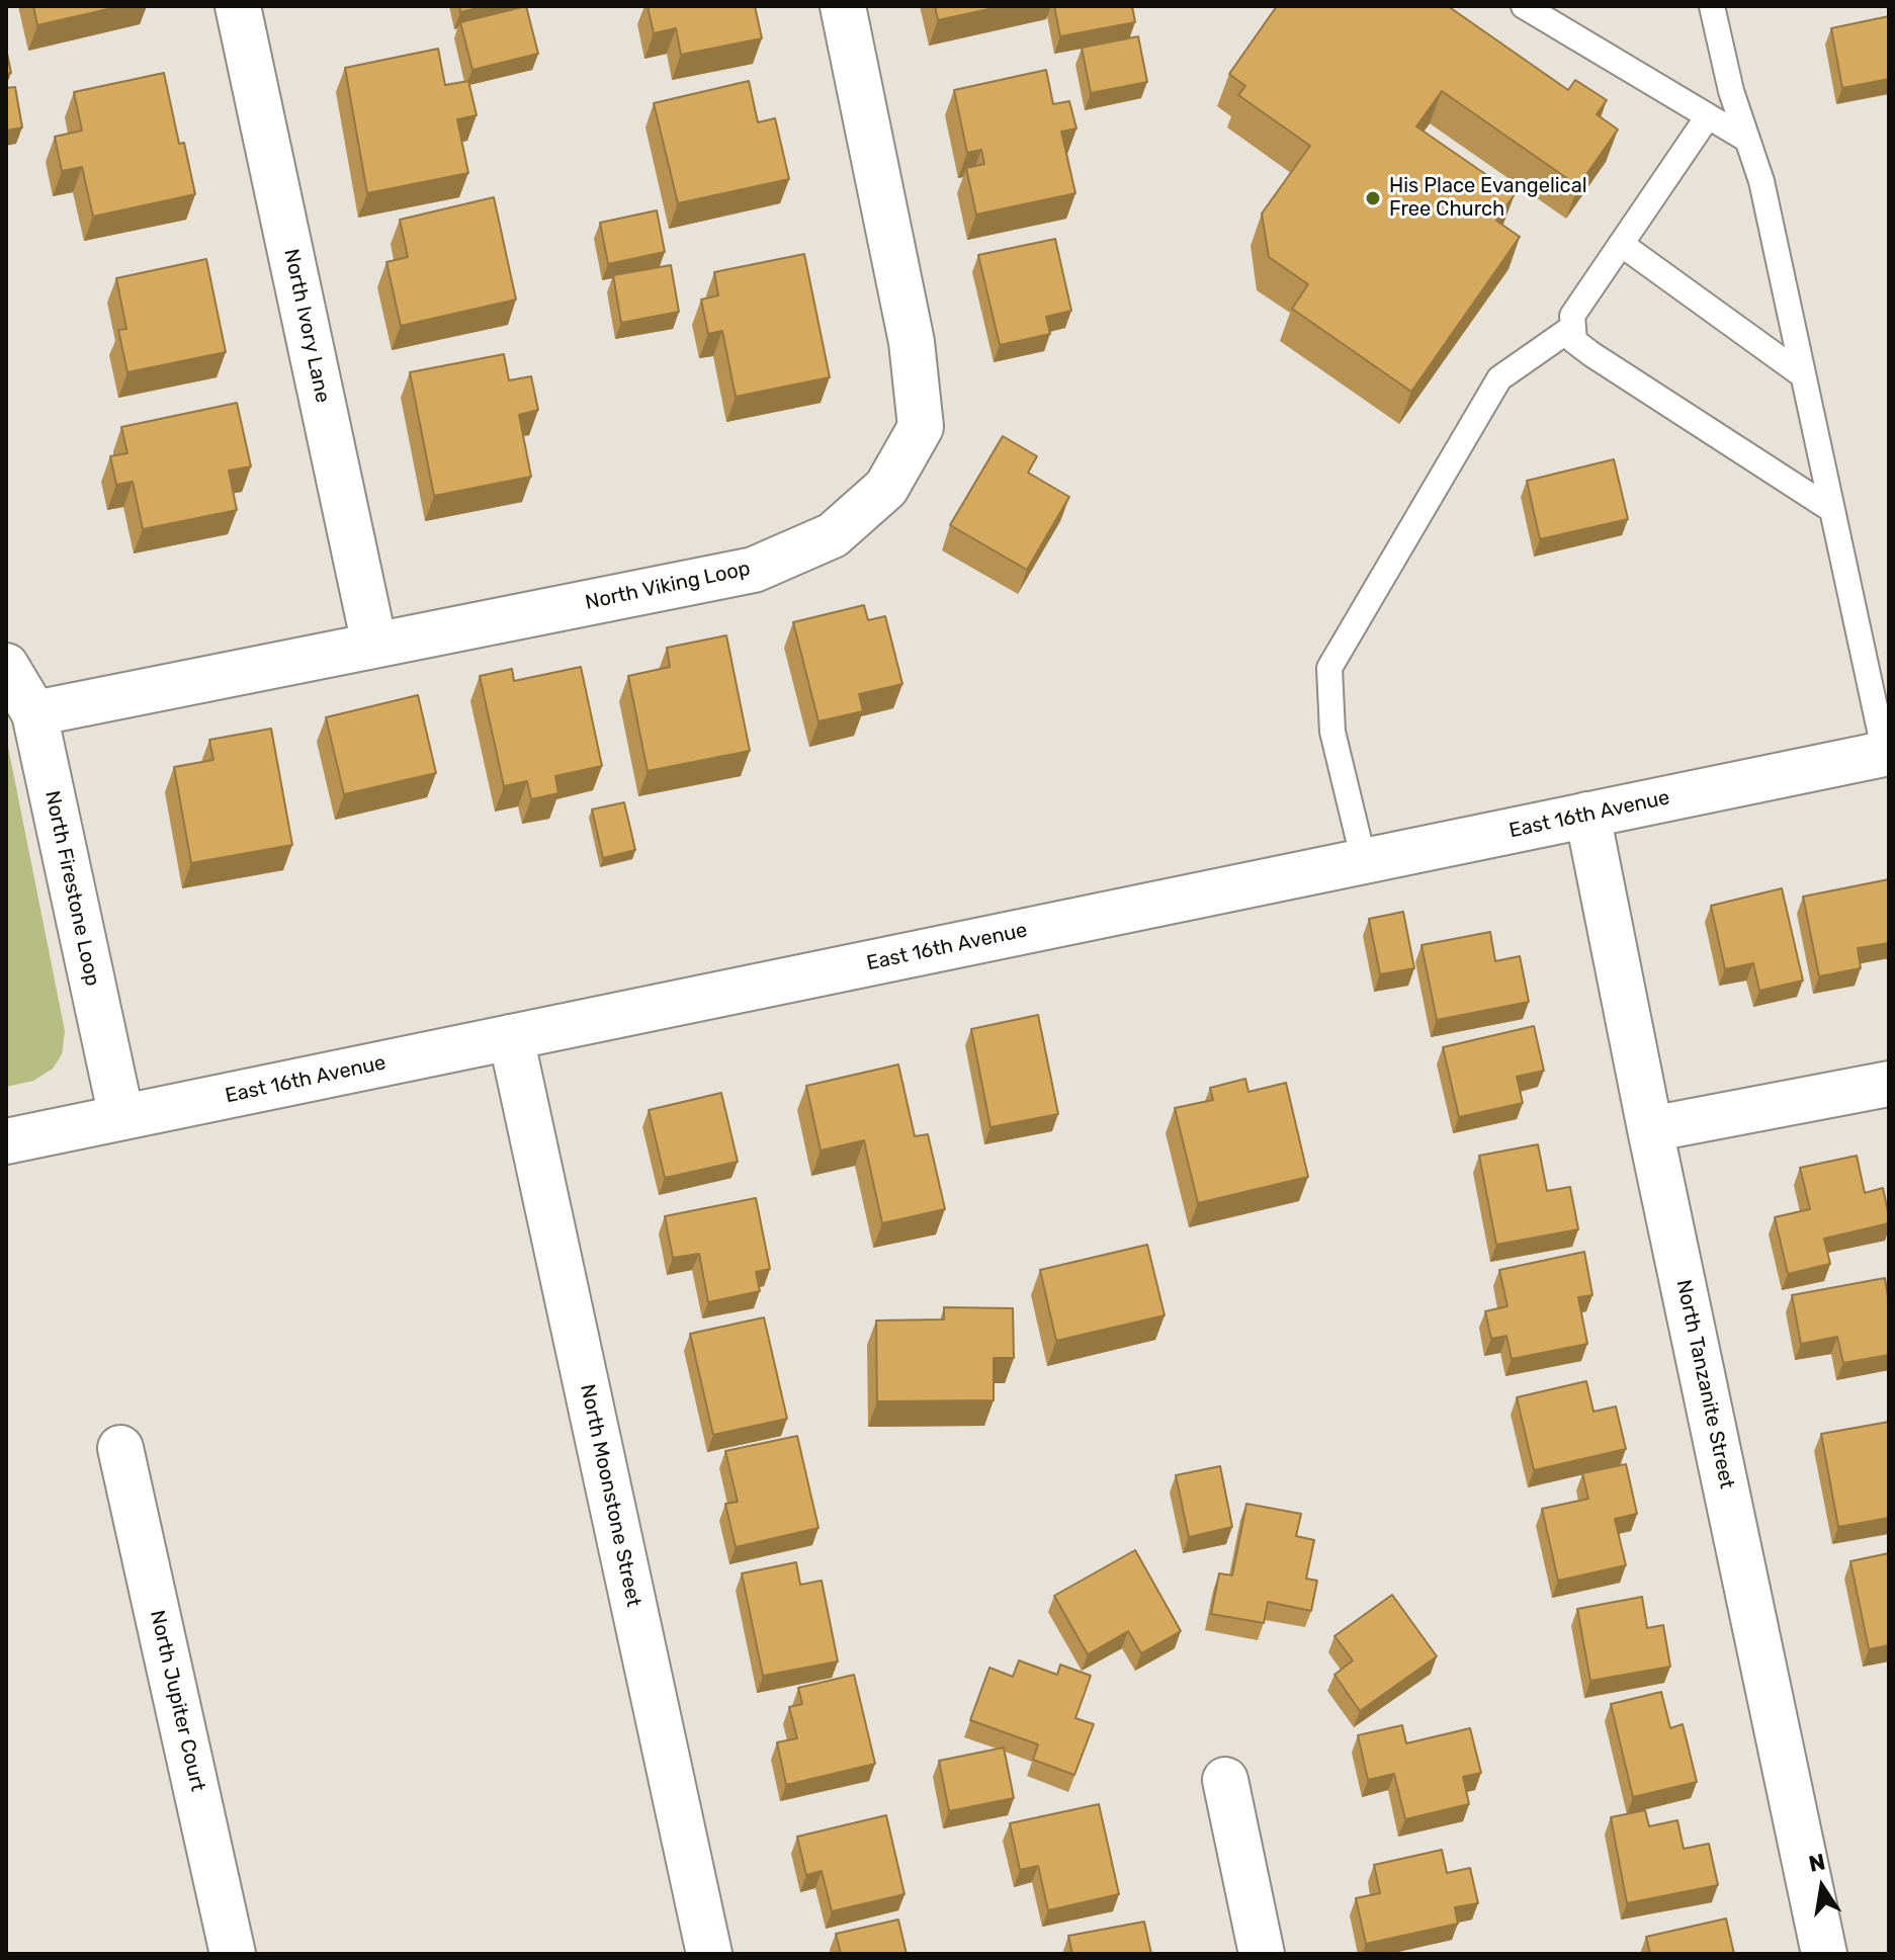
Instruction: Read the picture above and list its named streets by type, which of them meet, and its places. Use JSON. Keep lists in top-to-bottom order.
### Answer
{
  "streets": {
    "street": [
      "North Ivory Lane",
      "North Viking Loop",
      "East 16th Avenue",
      "North Firestone Loop",
      "North Tanzanite Street",
      "North Moonstone Street",
      "North Jupiter Court"
    ]
  },
  "crossings": [
    ["North Ivory Lane", "North Viking Loop"],
    ["North Viking Loop", "North Firestone Loop"],
    ["East 16th Avenue", "North Firestone Loop"],
    ["East 16th Avenue", "North Tanzanite Street"],
    ["East 16th Avenue", "North Moonstone Street"]
  ],
  "places": ["His Place Evangelical Free Church"],
  "north": "top"
}
